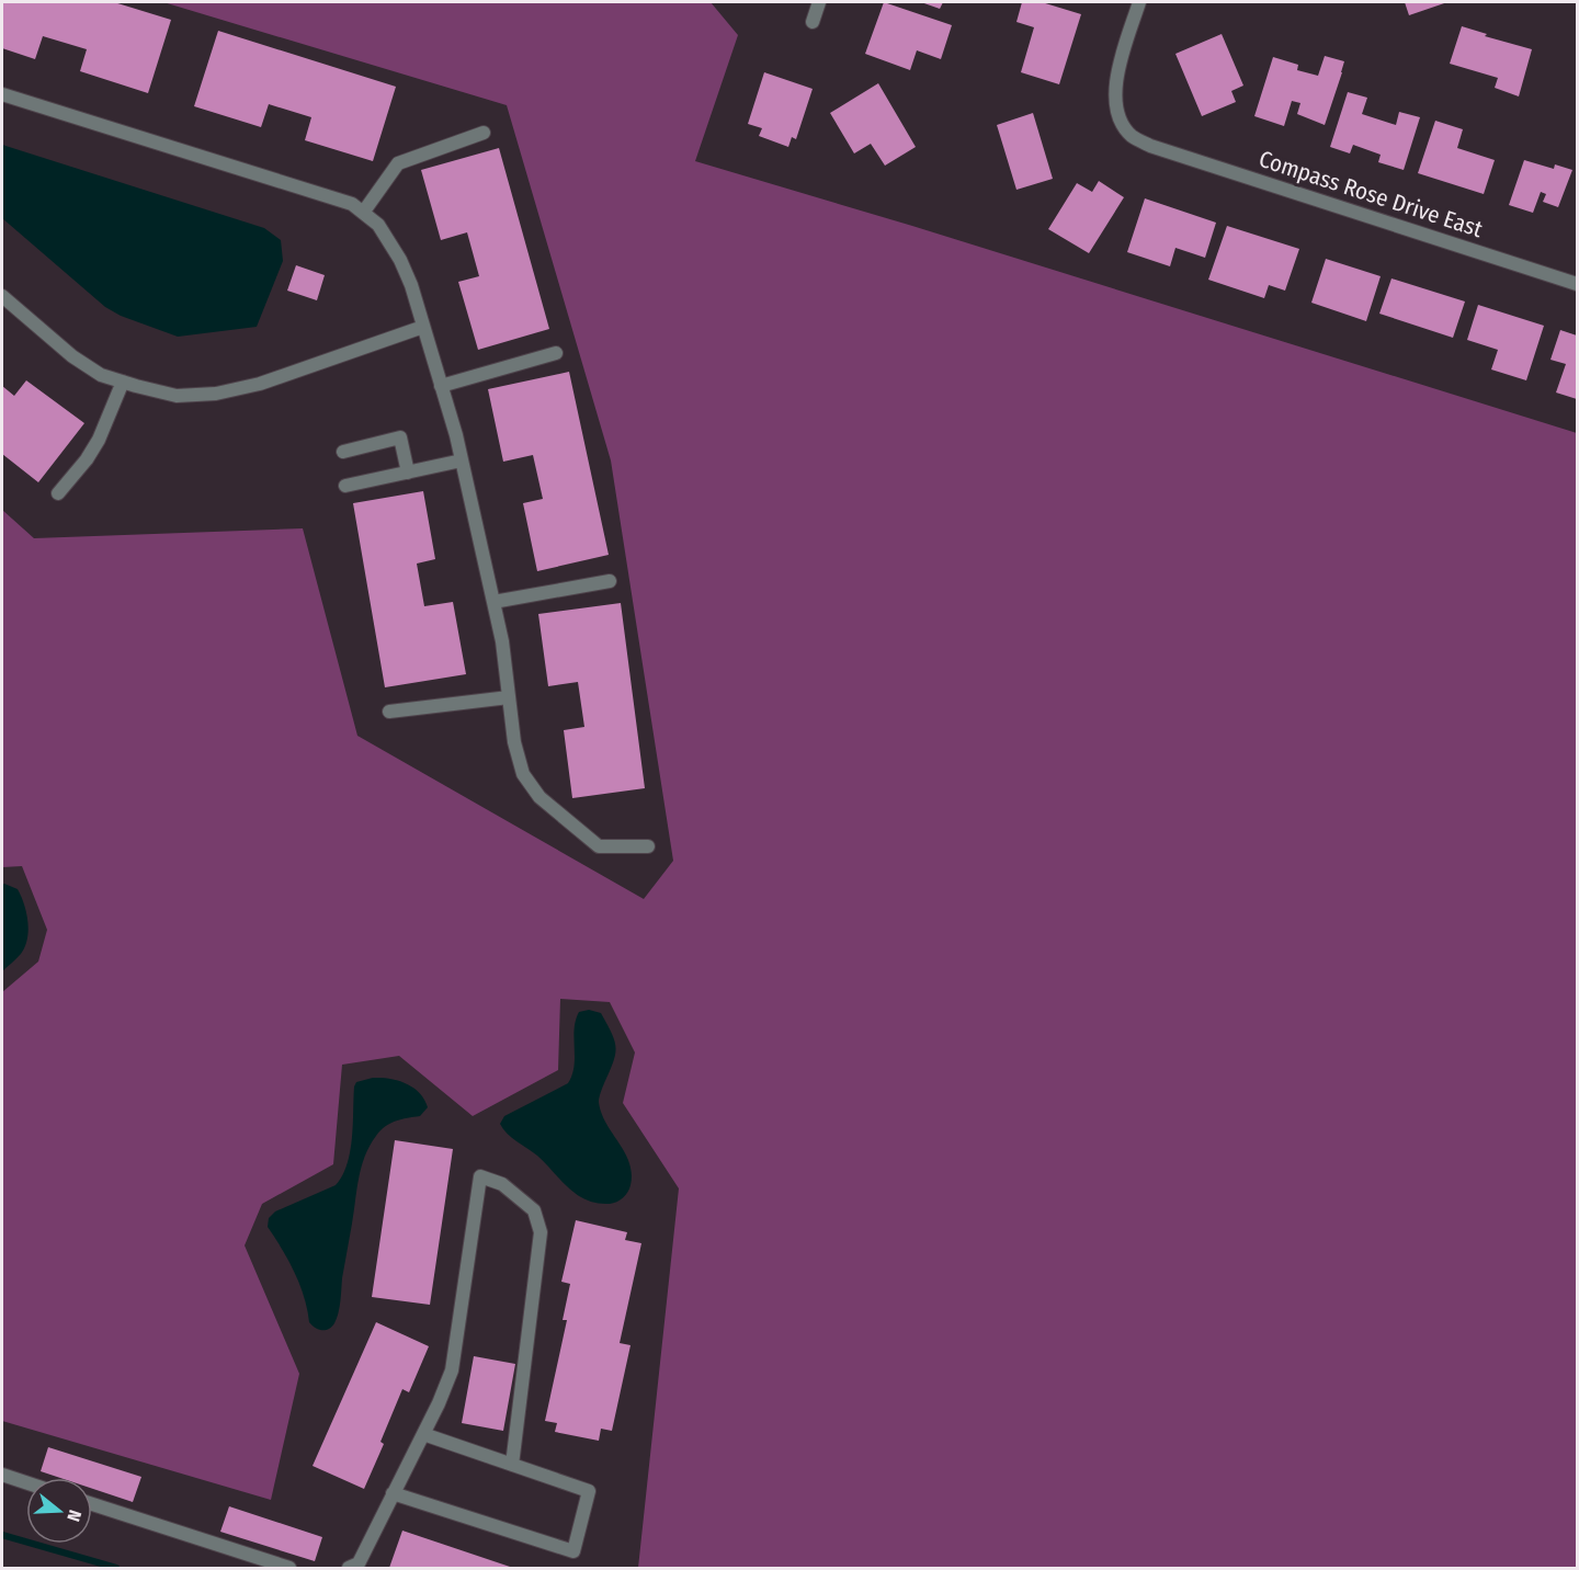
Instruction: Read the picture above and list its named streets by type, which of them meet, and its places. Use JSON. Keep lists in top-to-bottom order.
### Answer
{
  "streets": {
    "street": ["Compass Rose Drive East"]
  },
  "north": "right"
}
